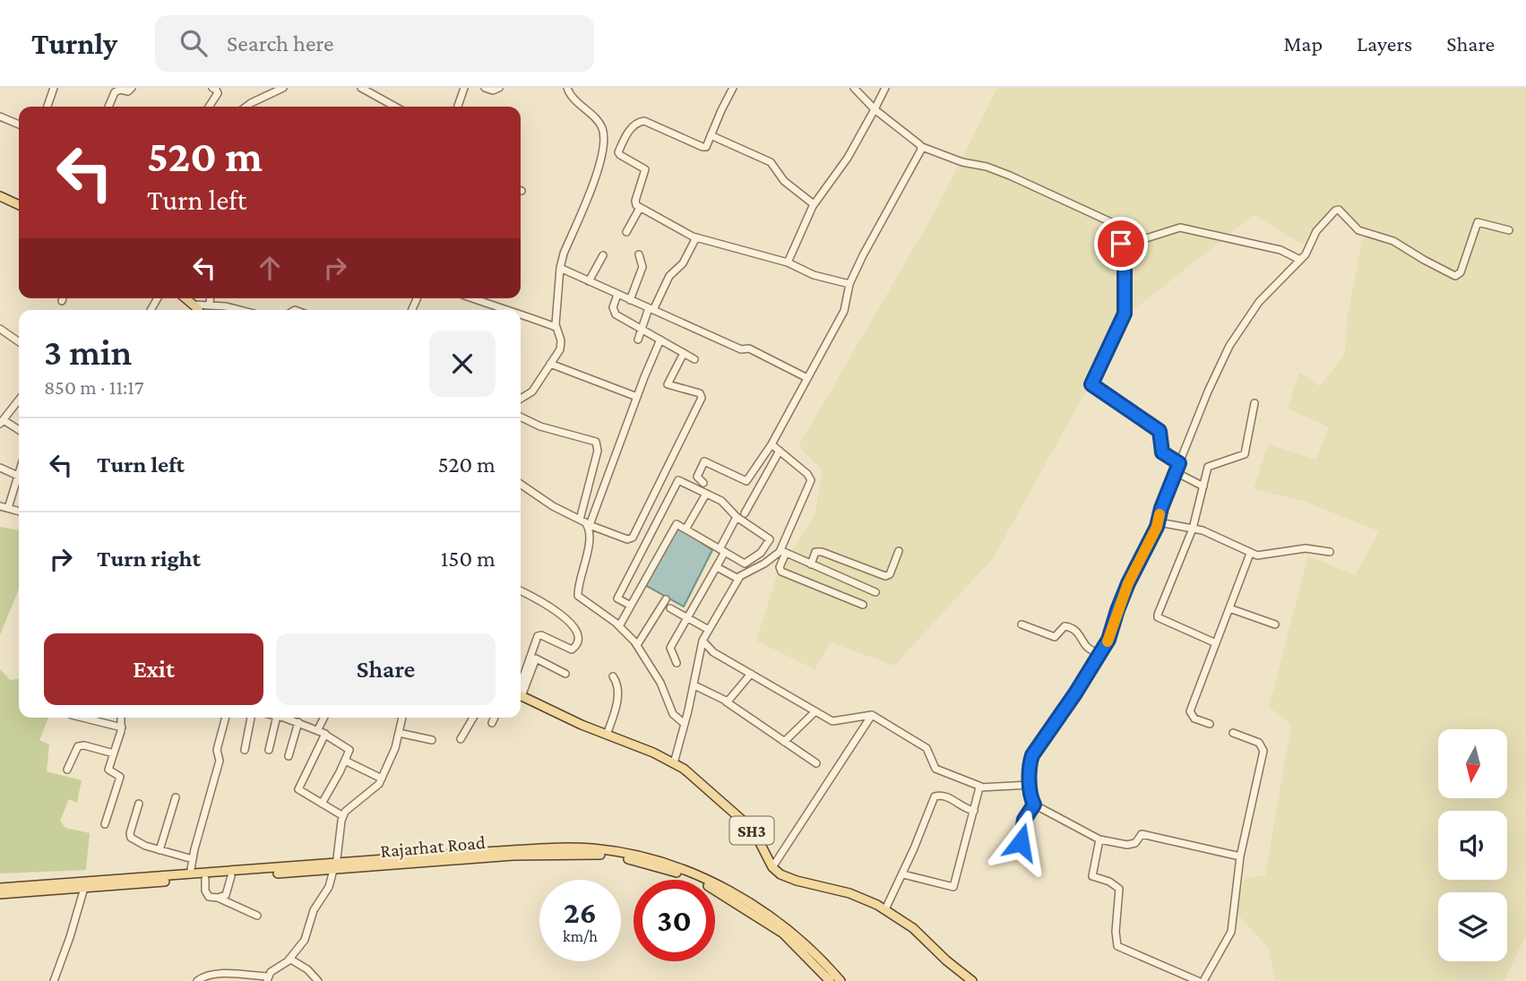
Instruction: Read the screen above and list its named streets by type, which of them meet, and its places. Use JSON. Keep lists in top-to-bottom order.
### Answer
{
  "streets": {
    "main road": ["SH3", "Rajarhat Road"]
  },
  "north": "bottom",
  "page": {
    "header": "Turnly",
    "search": "Search here",
    "nav": ["Map", "Layers", "Share"],
    "turn": ["520 m", "Turn left"],
    "heading": ["3 min", "850 m · 11:17"],
    "list": [
      {
        "name": "Turn left",
        "value": "520 m"
      },
      {
        "name": "Turn right",
        "value": "150 m"
      }
    ],
    "buttons": ["Exit", "Share"],
    "speed": "26 km/h",
    "limit": "30"
  }
}
